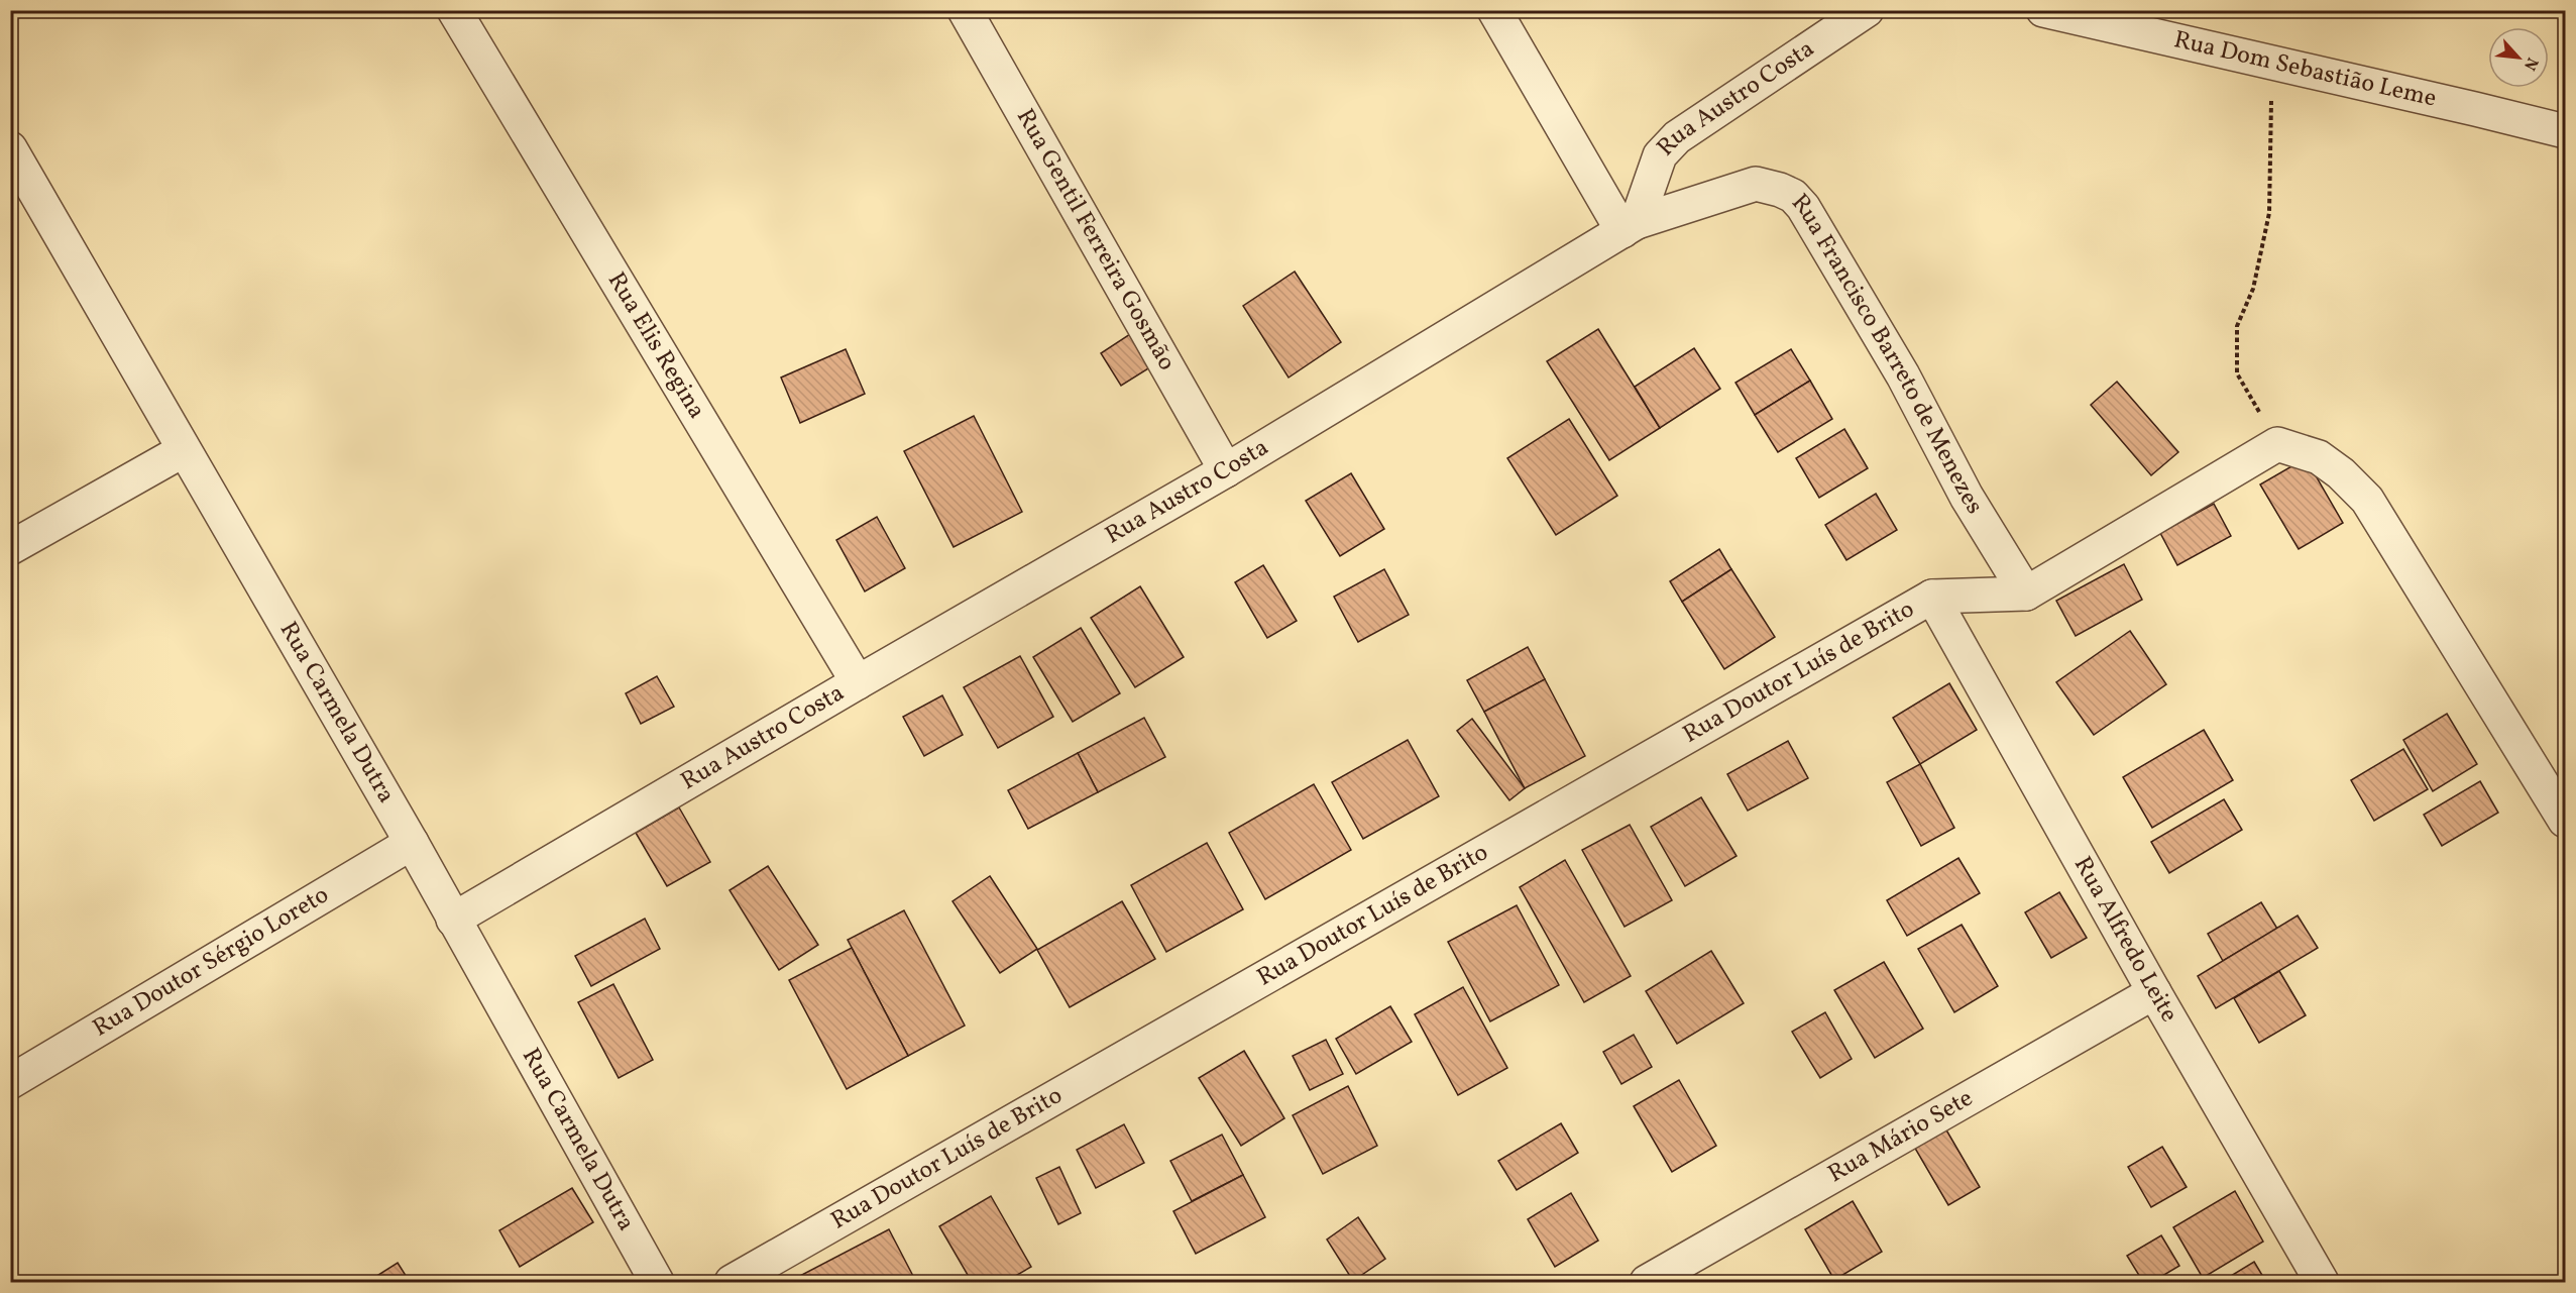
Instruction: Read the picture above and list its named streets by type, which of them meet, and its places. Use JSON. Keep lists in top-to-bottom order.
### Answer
{
  "streets": {
    "street": [
      "Rua Dom Sebastião Leme",
      "Rua Austro Costa",
      "Rua Gentil Ferreira Gosmão",
      "Rua Elis Regina",
      "Rua Francisco Barreto de Menezes",
      "Rua Doutor Luís de Brito",
      "Rua Carmela Dutra",
      "Rua Alfredo Leite",
      "Rua Doutor Sérgio Loreto",
      "Rua Mário Sete"
    ]
  },
  "crossings": [
    ["Rua Austro Costa", "Rua Gentil Ferreira Gosmão"],
    ["Rua Austro Costa", "Rua Elis Regina"],
    ["Rua Austro Costa", "Rua Francisco Barreto de Menezes"],
    ["Rua Austro Costa", "Rua Carmela Dutra"],
    ["Rua Francisco Barreto de Menezes", "Rua Doutor Luís de Brito"],
    ["Rua Doutor Luís de Brito", "Rua Alfredo Leite"],
    ["Rua Carmela Dutra", "Rua Doutor Sérgio Loreto"],
    ["Rua Alfredo Leite", "Rua Mário Sete"]
  ],
  "north": "bottom right"
}
